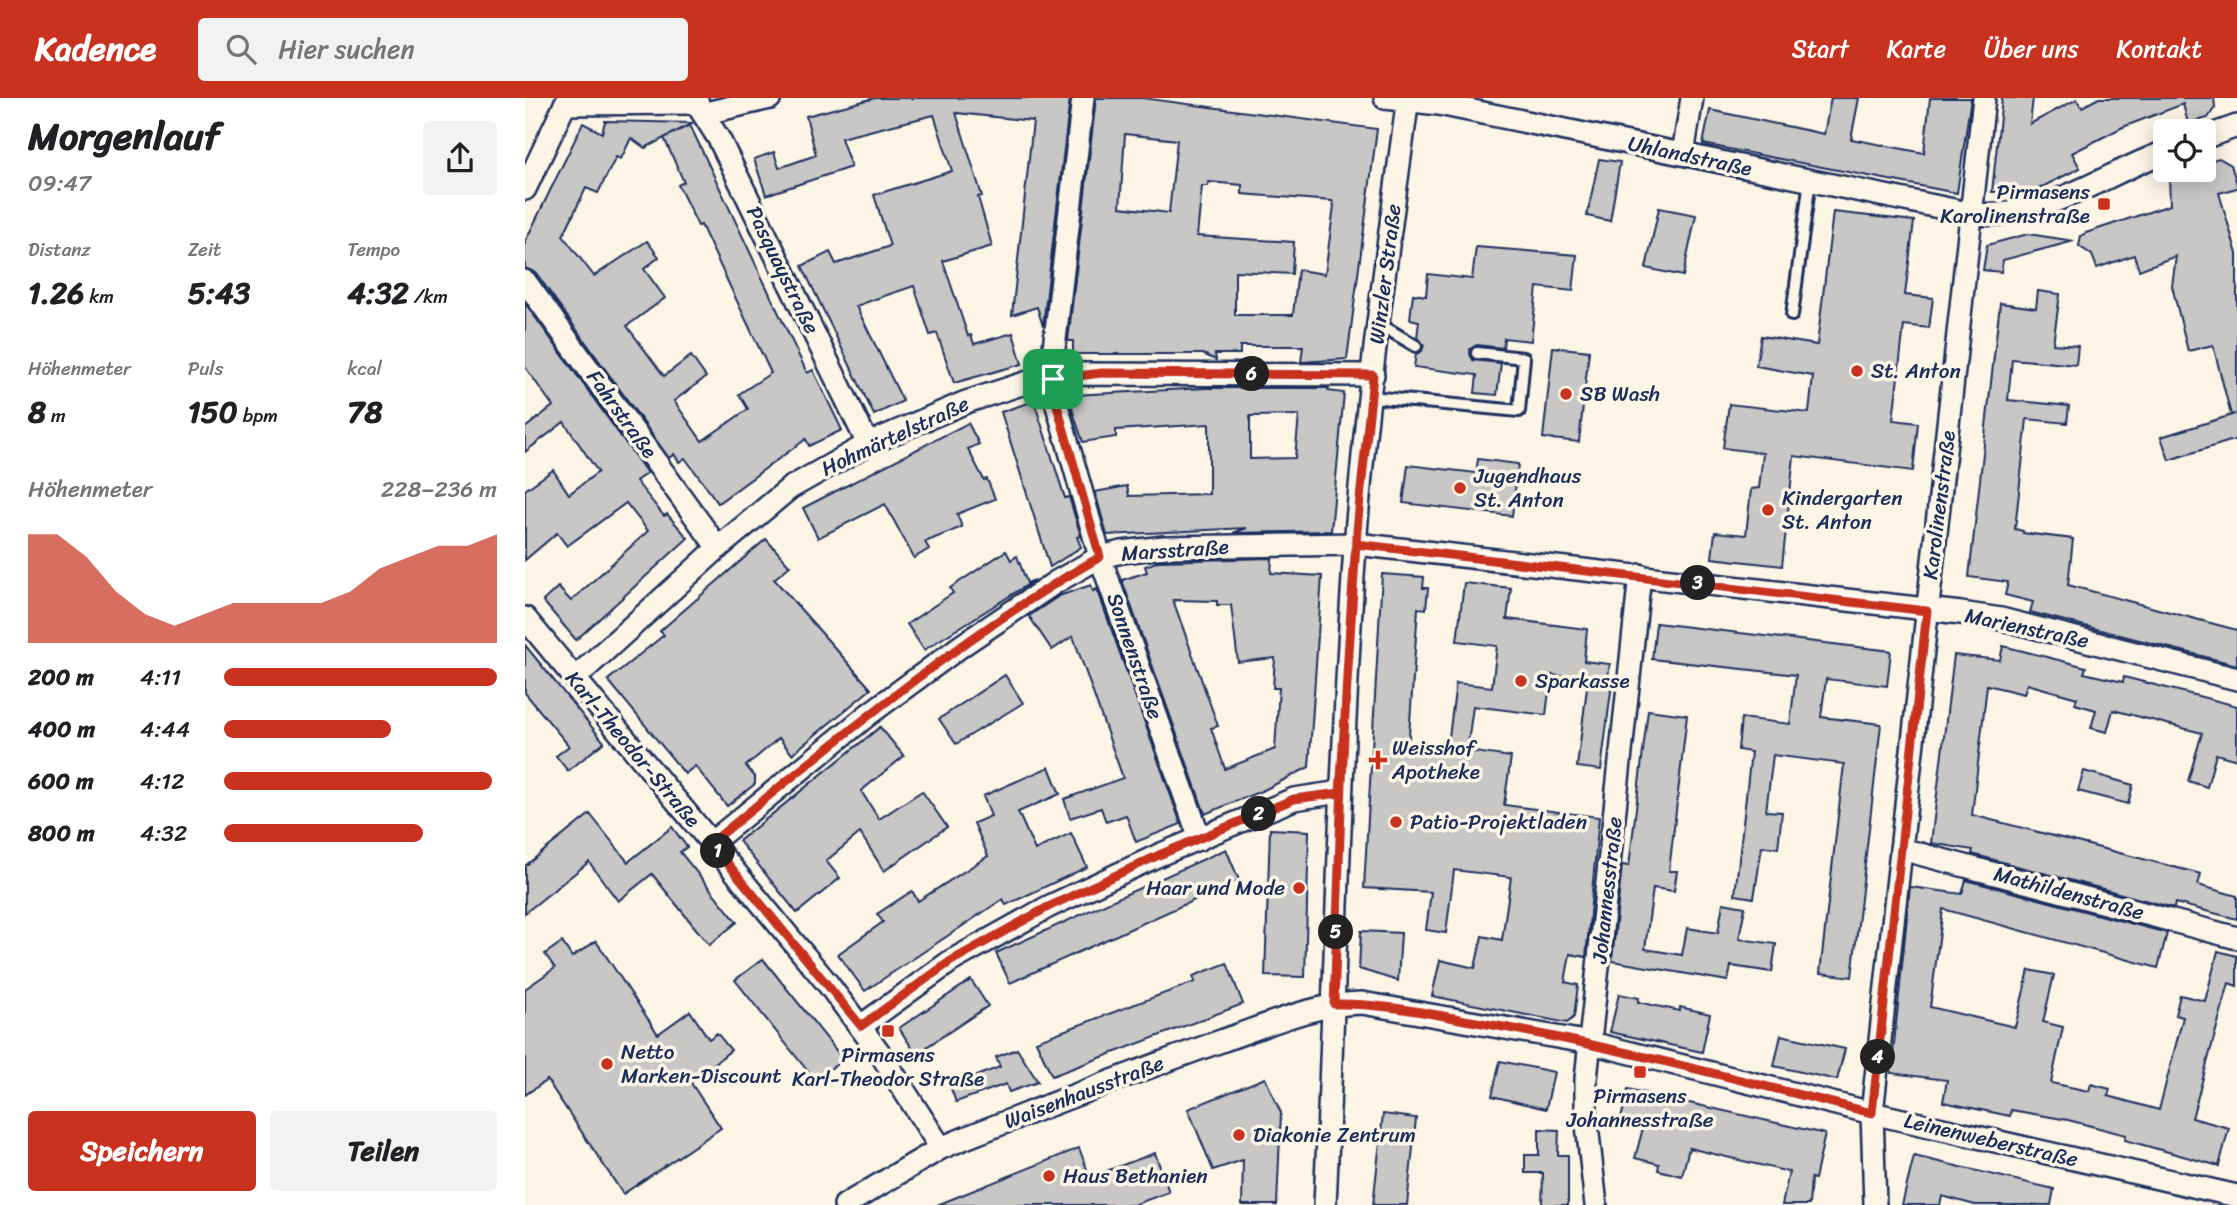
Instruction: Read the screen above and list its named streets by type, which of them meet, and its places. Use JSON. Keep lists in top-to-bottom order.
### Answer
{
  "streets": {
    "street": [
      "Uhlandstraße",
      "Pasquaystraße",
      "Winzler Straße",
      "Fahrstraße",
      "Hohmärtelstraße",
      "Karolinenstraße",
      "Marsstraße",
      "Marienstraße",
      "Sonnenstraße",
      "Karl-Theodor-Straße",
      "Johannesstraße",
      "Mathildenstraße",
      "Waisenhausstraße",
      "Leinenweberstraße"
    ]
  },
  "crossings": [
    ["Uhlandstraße", "Winzler Straße"],
    ["Uhlandstraße", "Karolinenstraße"],
    ["Pasquaystraße", "Hohmärtelstraße"],
    ["Winzler Straße", "Hohmärtelstraße"],
    ["Winzler Straße", "Marsstraße"],
    ["Winzler Straße", "Marienstraße"],
    ["Winzler Straße", "Waisenhausstraße"],
    ["Winzler Straße", "Leinenweberstraße"],
    ["Fahrstraße", "Hohmärtelstraße"],
    ["Hohmärtelstraße", "Sonnenstraße"],
    ["Hohmärtelstraße", "Karl-Theodor-Straße"],
    ["Karolinenstraße", "Marienstraße"],
    ["Karolinenstraße", "Mathildenstraße"],
    ["Karolinenstraße", "Leinenweberstraße"],
    ["Marsstraße", "Marienstraße"],
    ["Marsstraße", "Sonnenstraße"],
    ["Marsstraße", "Karl-Theodor-Straße"],
    ["Marienstraße", "Johannesstraße"],
    ["Karl-Theodor-Straße", "Waisenhausstraße"],
    ["Johannesstraße", "Leinenweberstraße"],
    ["Waisenhausstraße", "Leinenweberstraße"]
  ],
  "places": {
    "transit": ["Pirmasens Karolinenstraße", "Pirmasens Karl-Theodor Straße", "Pirmasens Johannesstraße"],
    "other": [
      "St. Anton",
      "SB Wash",
      "Jugendhaus St. Anton",
      "Kindergarten St. Anton",
      "Sparkasse",
      "Patio-Projektladen",
      "Haar und Mode",
      "Netto Marken-Discount",
      "Diakonie Zentrum",
      "Haus Bethanien"
    ],
    "health": ["Weisshof Apotheke"]
  },
  "page": {
    "header": "Kadence",
    "search": "Hier suchen",
    "nav": [
      "Start",
      "Karte",
      "Über uns",
      "Kontakt"
    ],
    "heading": ["Morgenlauf", "09:47"],
    "stats": [
      ["Distanz", "1.26 km"],
      ["Zeit", "5:43"],
      ["Tempo", "4:32 /km"],
      ["Höhenmeter", "8 m"],
      ["Puls", "150 bpm"],
      ["kcal", "78"]
    ],
    "pins": [
      "6",
      "3",
      "2",
      "1",
      "5",
      "4"
    ],
    "chart": ["Höhenmeter", "228–236 m"],
    "list": [
      {
        "name": "200 m",
        "note": "4:11"
      },
      {
        "name": "400 m",
        "note": "4:44"
      },
      {
        "name": "600 m",
        "note": "4:12"
      },
      {
        "name": "800 m",
        "note": "4:32"
      }
    ],
    "buttons": ["Speichern", "Teilen"]
  }
}
